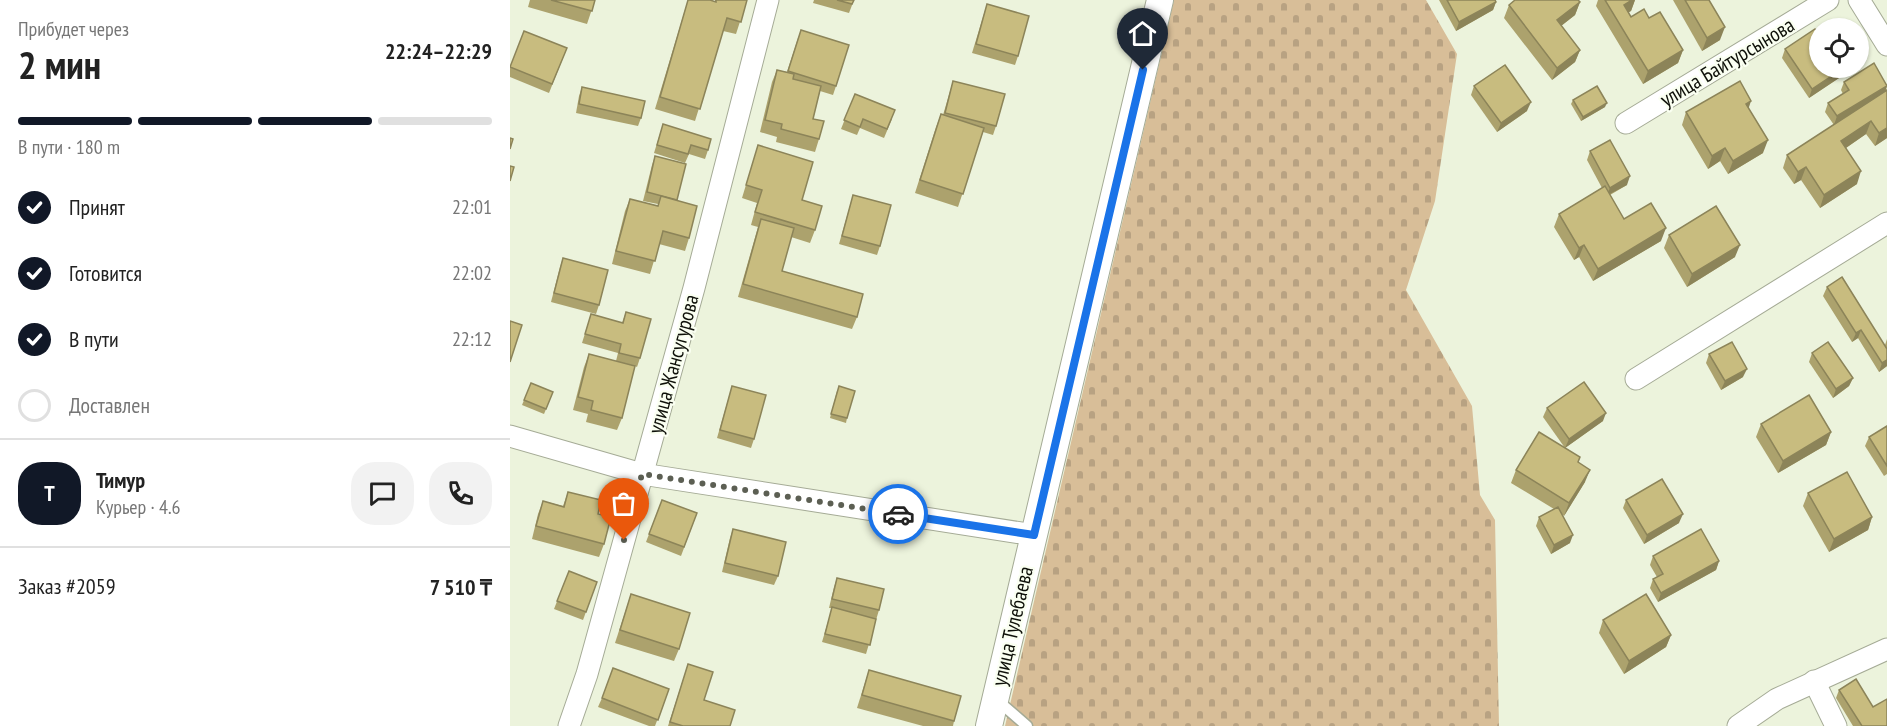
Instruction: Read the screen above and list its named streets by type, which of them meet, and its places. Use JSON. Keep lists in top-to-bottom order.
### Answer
{
  "streets": {
    "street": ["улица Байтурсынова", "улица Жансугурова", "улица Тулебаева"]
  },
  "page": {
    "heading": ["2 мин", "Прибудет через", "22:24–22:29"],
    "panel": [
      "Тимур",
      "Курьер · 4.6",
      "Заказ #2059",
      "7 510 ₸"
    ],
    "bar": "В пути · 180 m",
    "list": [
      ["Принят", "22:01"],
      ["Готовится", "22:02"],
      ["В пути", "22:12"],
      "Доставлен"
    ],
    "round": "Т"
  }
}
